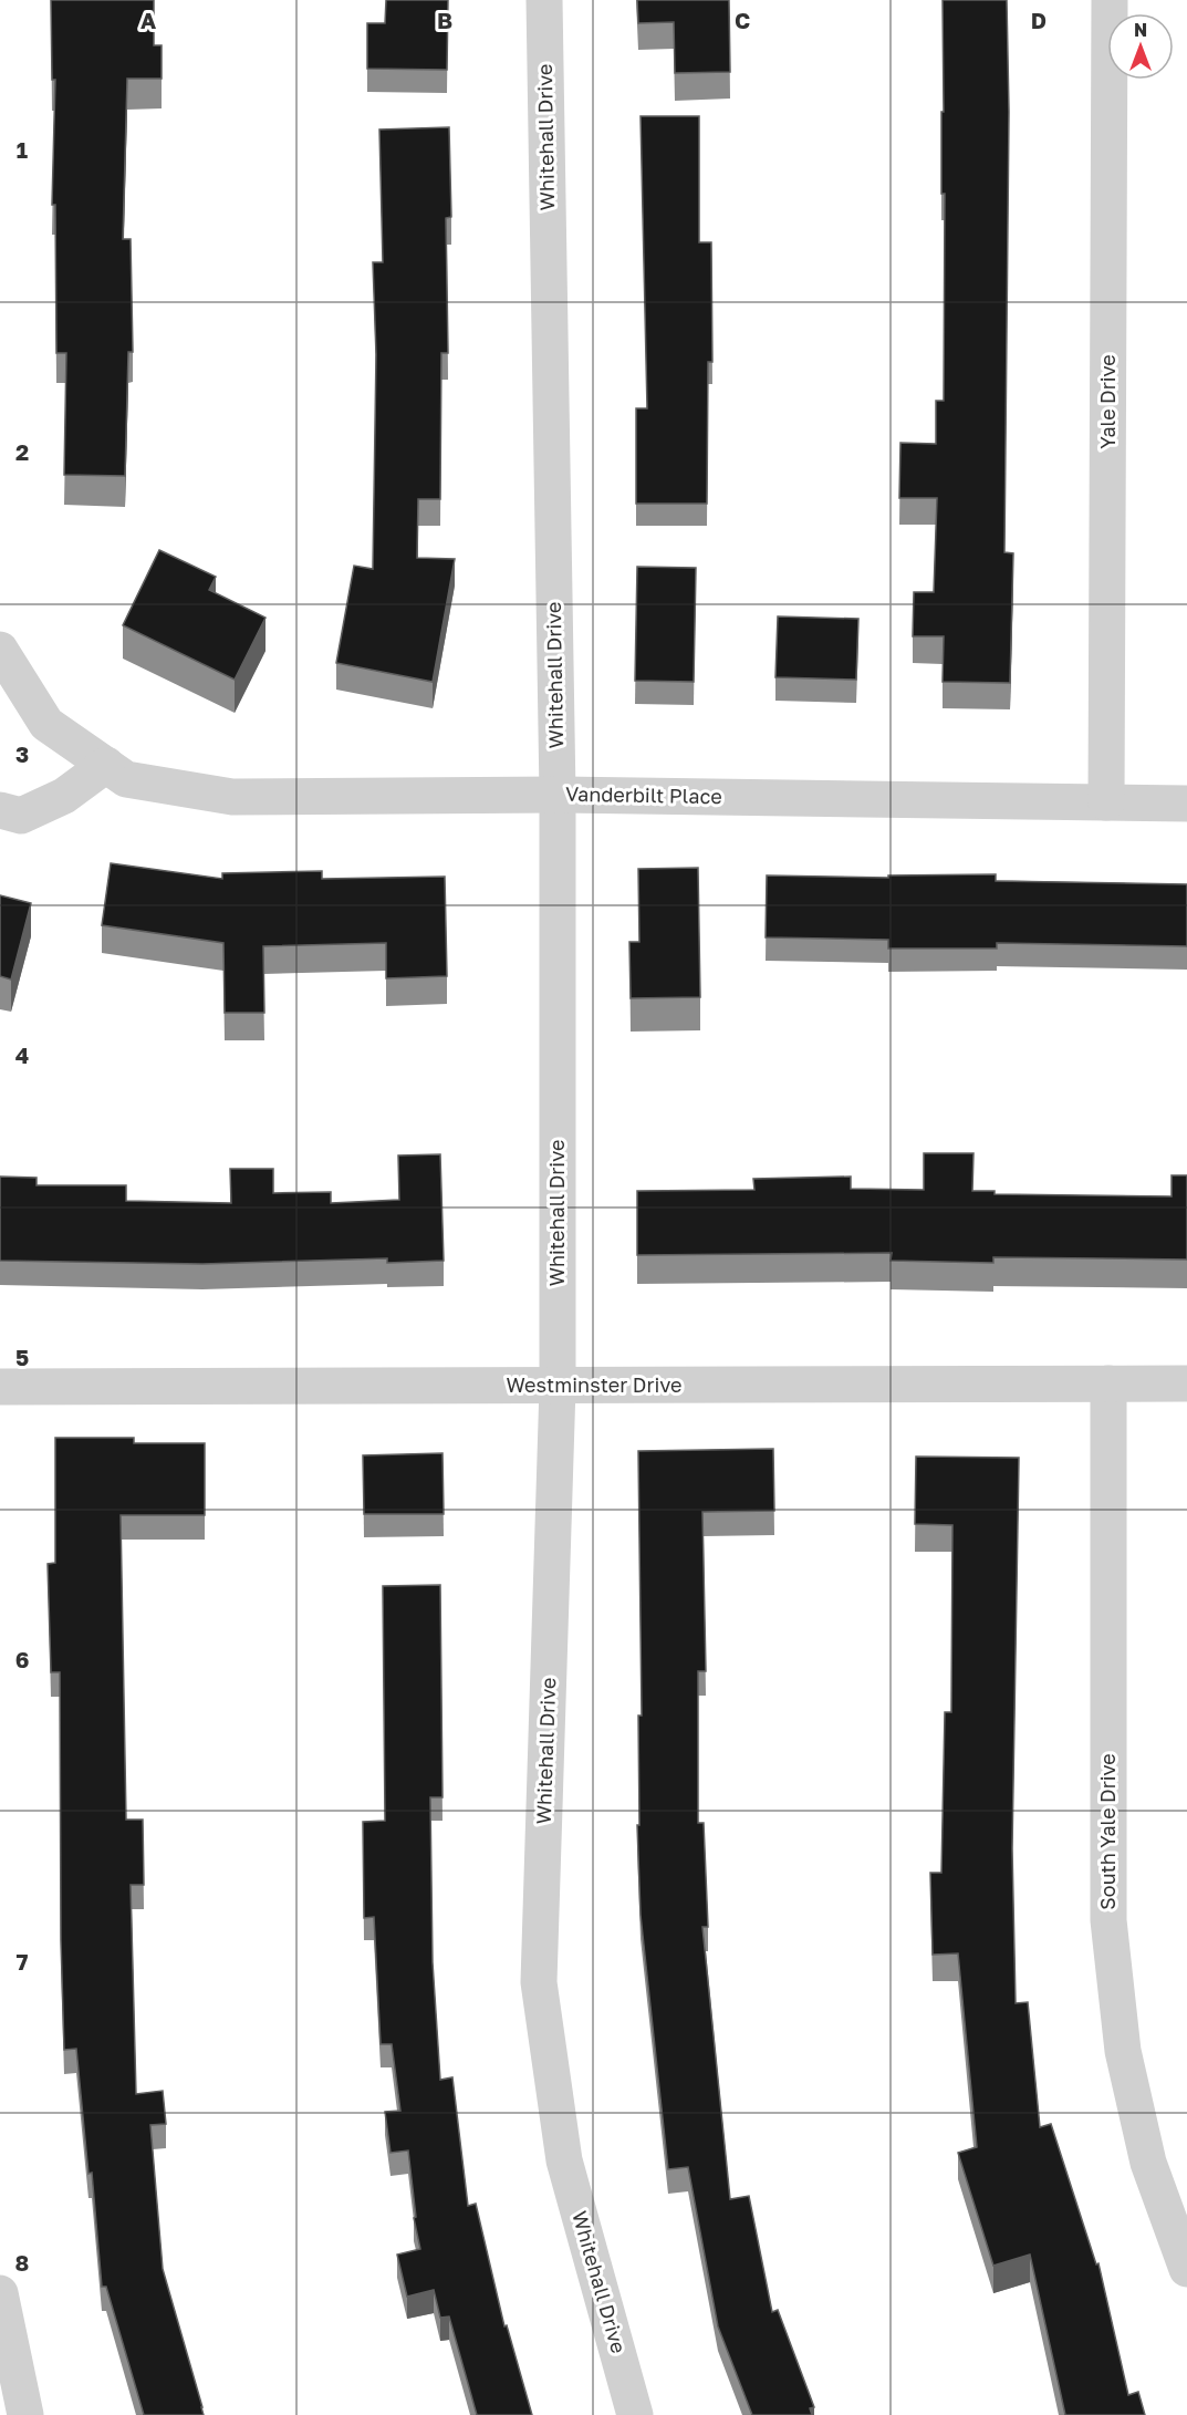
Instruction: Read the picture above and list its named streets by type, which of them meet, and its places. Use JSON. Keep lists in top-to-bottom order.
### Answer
{
  "streets": {
    "street": [
      "Whitehall Drive",
      "Yale Drive",
      "Vanderbilt Place",
      "Westminster Drive",
      "South Yale Drive"
    ]
  },
  "crossings": [
    ["Whitehall Drive", "Vanderbilt Place"],
    ["Whitehall Drive", "Westminster Drive"],
    ["Yale Drive", "Vanderbilt Place"],
    ["Westminster Drive", "South Yale Drive"]
  ],
  "north": "top",
  "grid": {
    "columns": [
      "A",
      "B",
      "C",
      "D"
    ],
    "rows": [
      "1",
      "2",
      "3",
      "4",
      "5",
      "6",
      "7",
      "8"
    ]
  }
}
